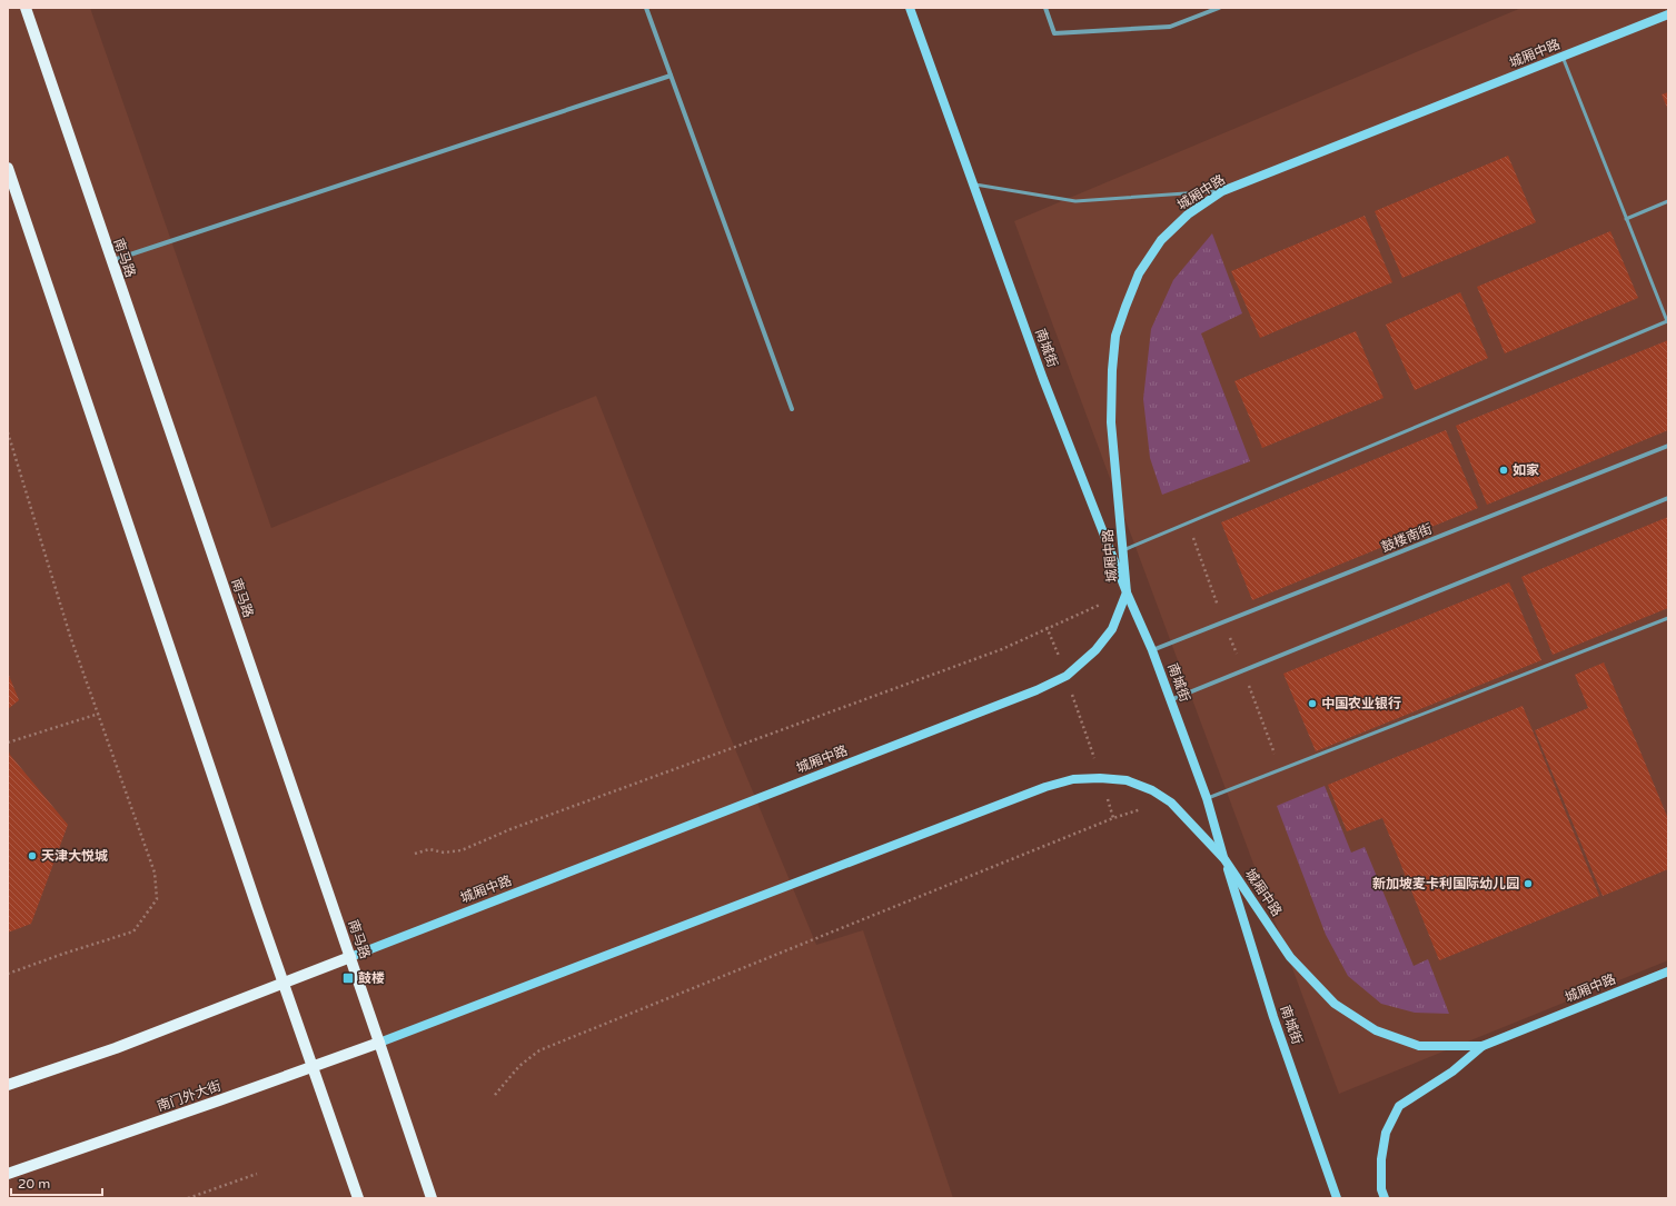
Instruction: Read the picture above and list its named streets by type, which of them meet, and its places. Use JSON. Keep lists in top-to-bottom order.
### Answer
{
  "streets": {
    "main road": [
      "城厢中路",
      "南马路",
      "南城街",
      "南门外大街"
    ],
    "street": ["鼓楼南街"]
  },
  "crossings": [
    ["城厢中路", "南马路"],
    ["城厢中路", "南城街"],
    ["城厢中路", "南门外大街"],
    ["南马路", "南门外大街"],
    ["南城街", "鼓楼南街"]
  ],
  "places": {
    "other": [
      "如家",
      "中国农业银行",
      "天津大悦城",
      "新加坡麦卡利国际幼儿园"
    ],
    "transit": ["鼓楼"]
  },
  "scale_bar": "20 m"
}
